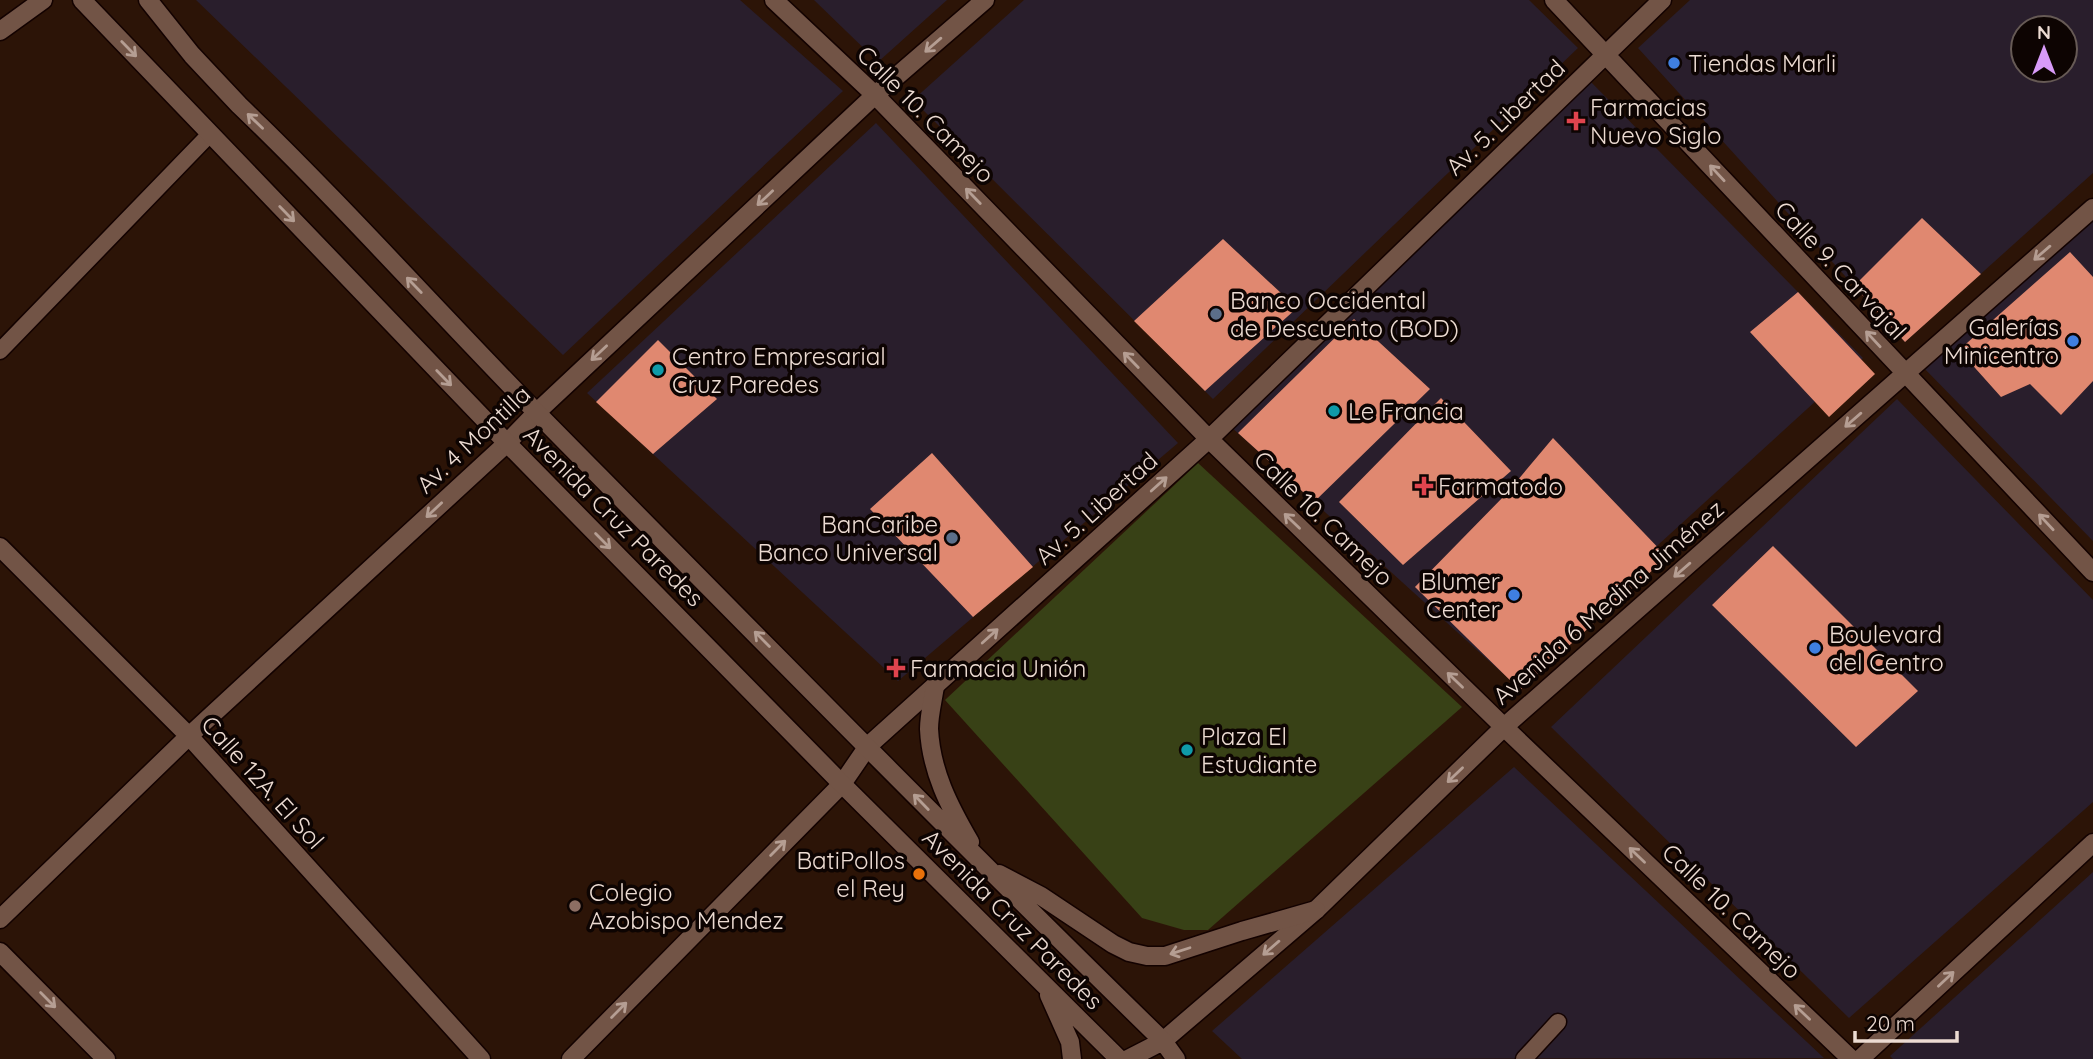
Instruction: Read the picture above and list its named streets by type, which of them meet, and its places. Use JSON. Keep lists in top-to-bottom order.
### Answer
{
  "streets": {
    "street": [
      "Calle 10. Camejo",
      "Av. 5. Libertad",
      "Calle 9. Carvajal",
      "Av. 4 Montilla",
      "Avenida Cruz Paredes",
      "Avenida 6 Medina Jiménez",
      "Calle 12A. El Sol"
    ]
  },
  "crossings": [
    ["Calle 10. Camejo", "Av. 5. Libertad"],
    ["Calle 10. Camejo", "Av. 4 Montilla"],
    ["Calle 10. Camejo", "Avenida 6 Medina Jiménez"],
    ["Av. 5. Libertad", "Calle 9. Carvajal"],
    ["Av. 5. Libertad", "Avenida Cruz Paredes"],
    ["Calle 9. Carvajal", "Avenida 6 Medina Jiménez"],
    ["Av. 4 Montilla", "Avenida Cruz Paredes"],
    ["Av. 4 Montilla", "Calle 12A. El Sol"],
    ["Avenida Cruz Paredes", "Avenida 6 Medina Jiménez"]
  ],
  "one_way": [
    "Calle 10. Camejo",
    "Av. 5. Libertad",
    "Calle 9. Carvajal",
    "Av. 4 Montilla",
    "Avenida 6 Medina Jiménez"
  ],
  "places": {
    "other": [
      "Tiendas Marli",
      "Banco Occidental de Descuento (BOD)",
      "Galerías Minicentro",
      "Centro Empresarial Cruz Paredes",
      "Le Francia",
      "BanCaribe Banco Universal",
      "Blumer Center",
      "Boulevard del Centro",
      "Plaza El Estudiante",
      "BatiPollos el Rey",
      "Colegio Azobispo Mendez"
    ],
    "health": ["Farmacias Nuevo Siglo", "Farmatodo", "Farmacia Unión"]
  },
  "scale_bar": "20 m",
  "north": "top"
}
